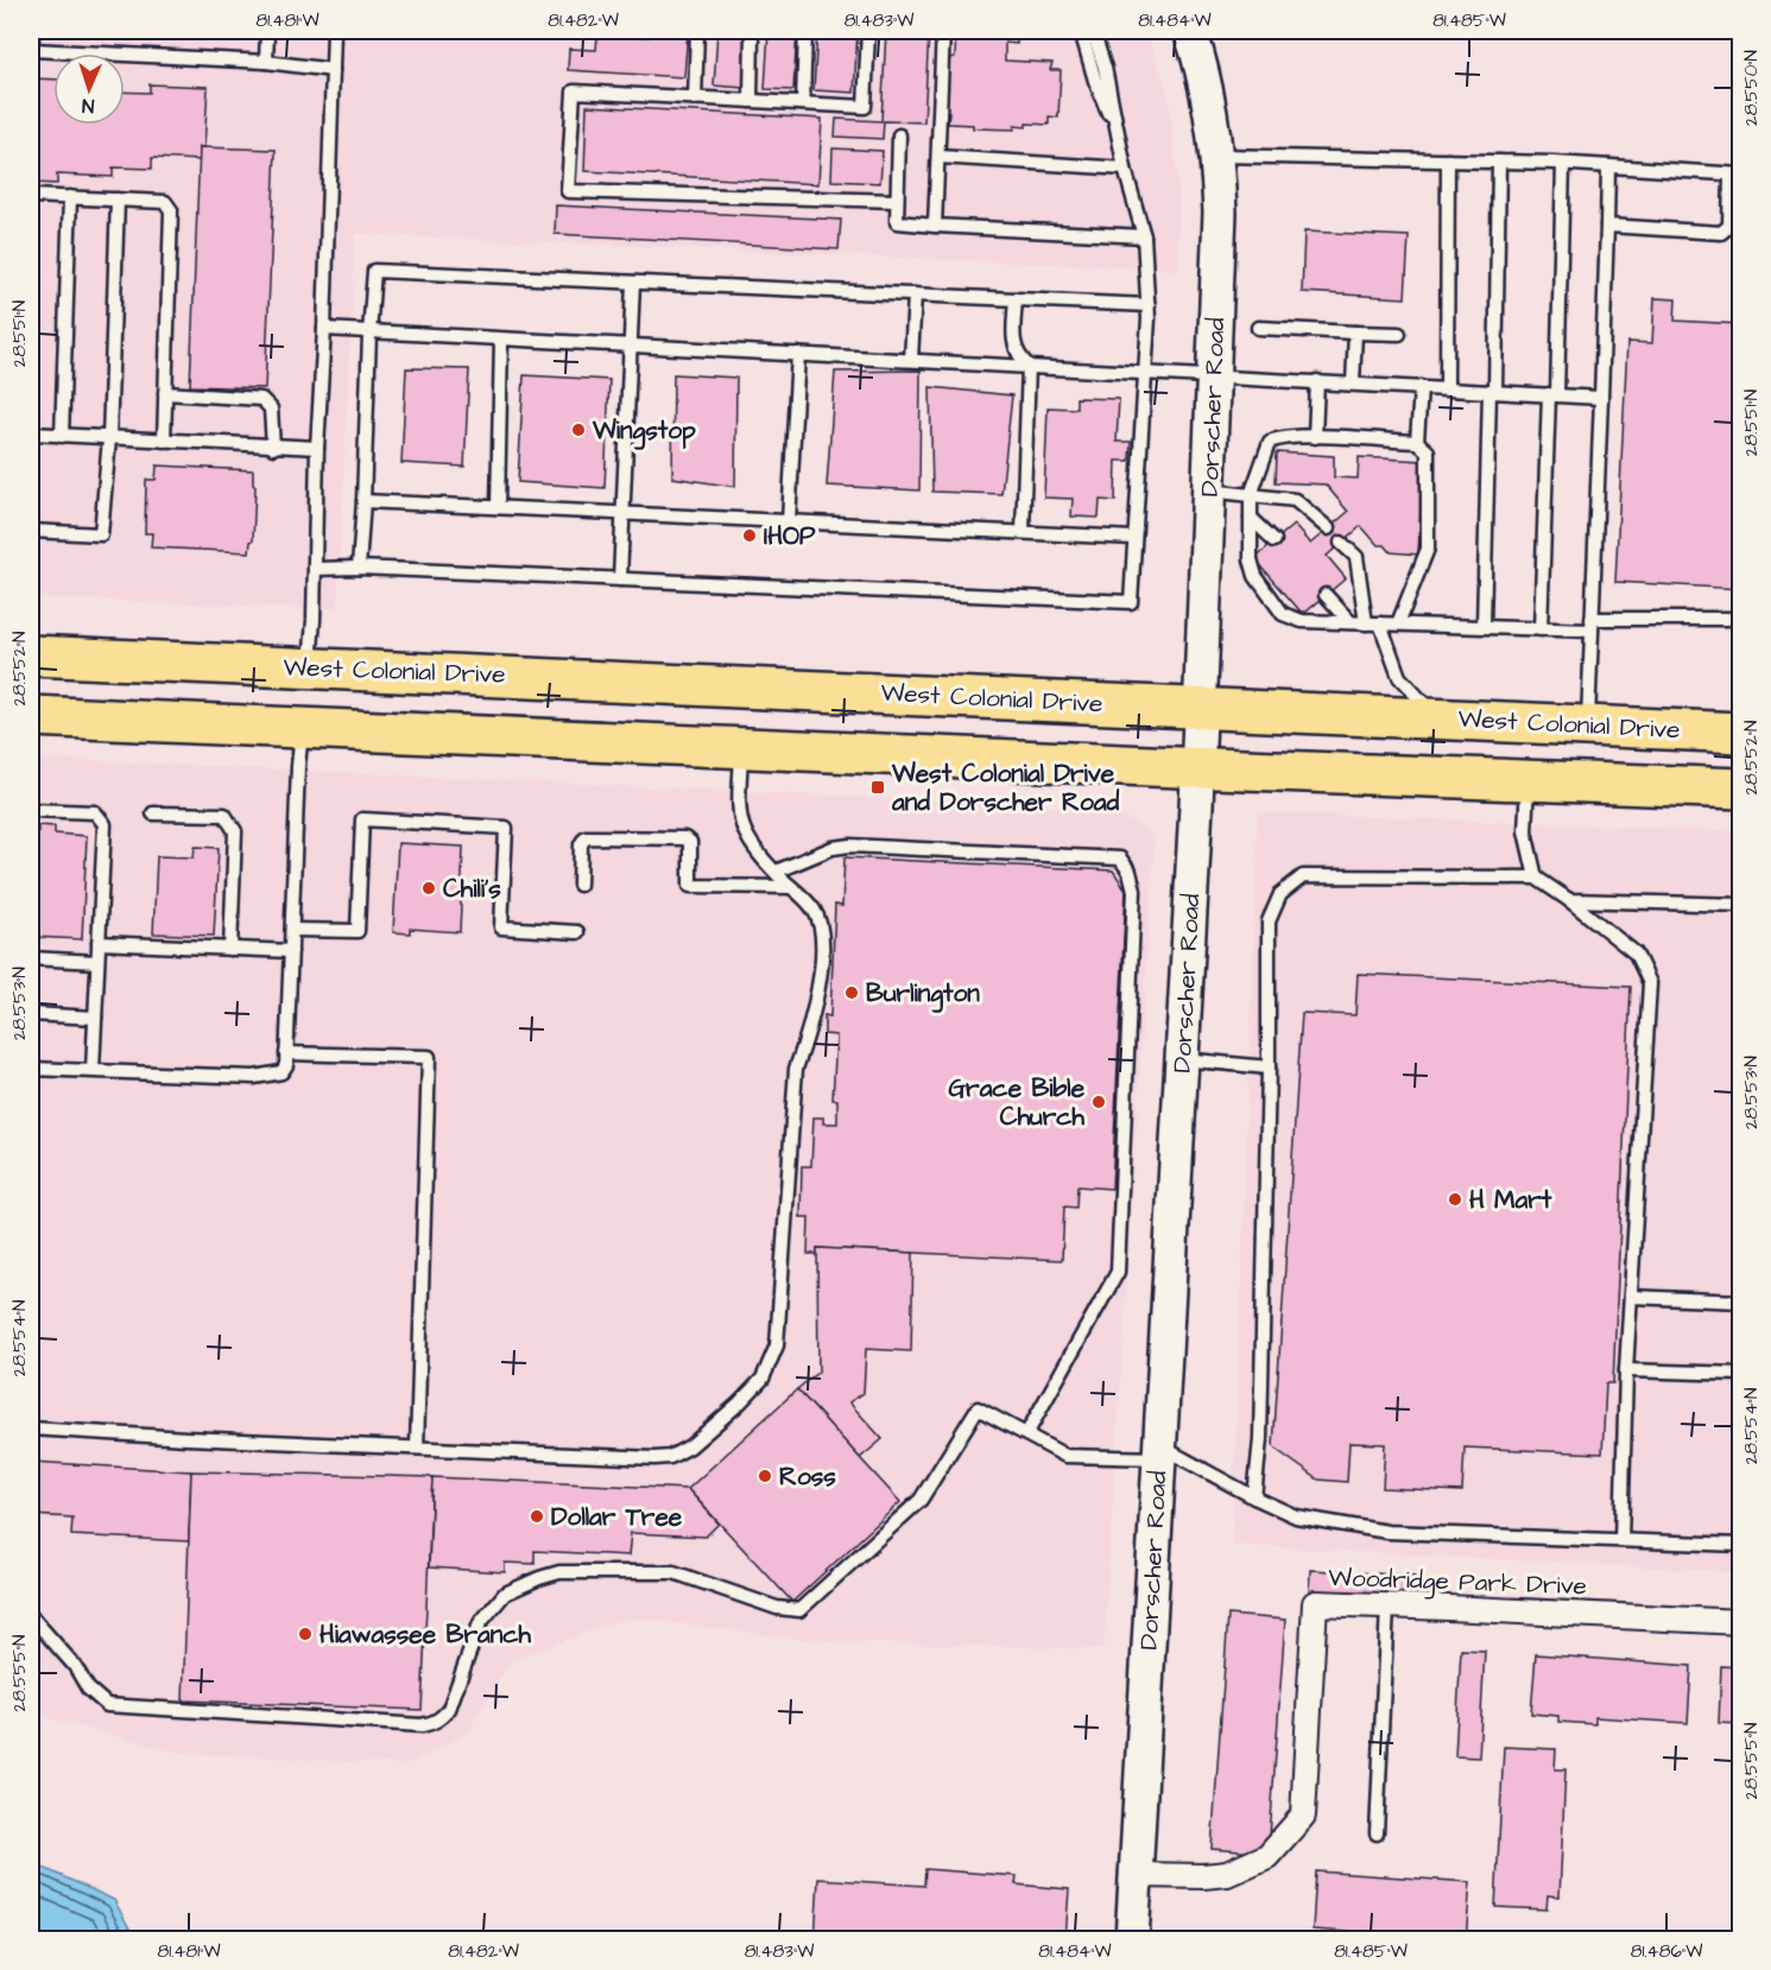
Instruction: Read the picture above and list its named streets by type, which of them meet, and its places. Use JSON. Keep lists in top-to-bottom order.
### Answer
{
  "streets": {
    "highway": ["West Colonial Drive"],
    "street": ["Dorscher Road", "Woodridge Park Drive"]
  },
  "crossings": [
    ["Dorscher Road", "West Colonial Drive"],
    ["Dorscher Road", "Woodridge Park Drive"]
  ],
  "places": {
    "other": [
      "Wingstop",
      "IHOP",
      "Chili's",
      "Burlington",
      "Grace Bible Church",
      "H Mart",
      "Ross",
      "Dollar Tree",
      "Hiawassee Branch"
    ],
    "transit": ["West Colonial Drive and Dorscher Road"]
  },
  "north": "bottom",
  "coordinates": [
    "81.481°W",
    "81.482°W",
    "81.483°W",
    "81.484°W",
    "81.485°W",
    "28.550°N",
    "28.551°N",
    "28.552°N",
    "28.553°N",
    "28.554°N",
    "28.555°N",
    "81.486°W"
  ]
}
